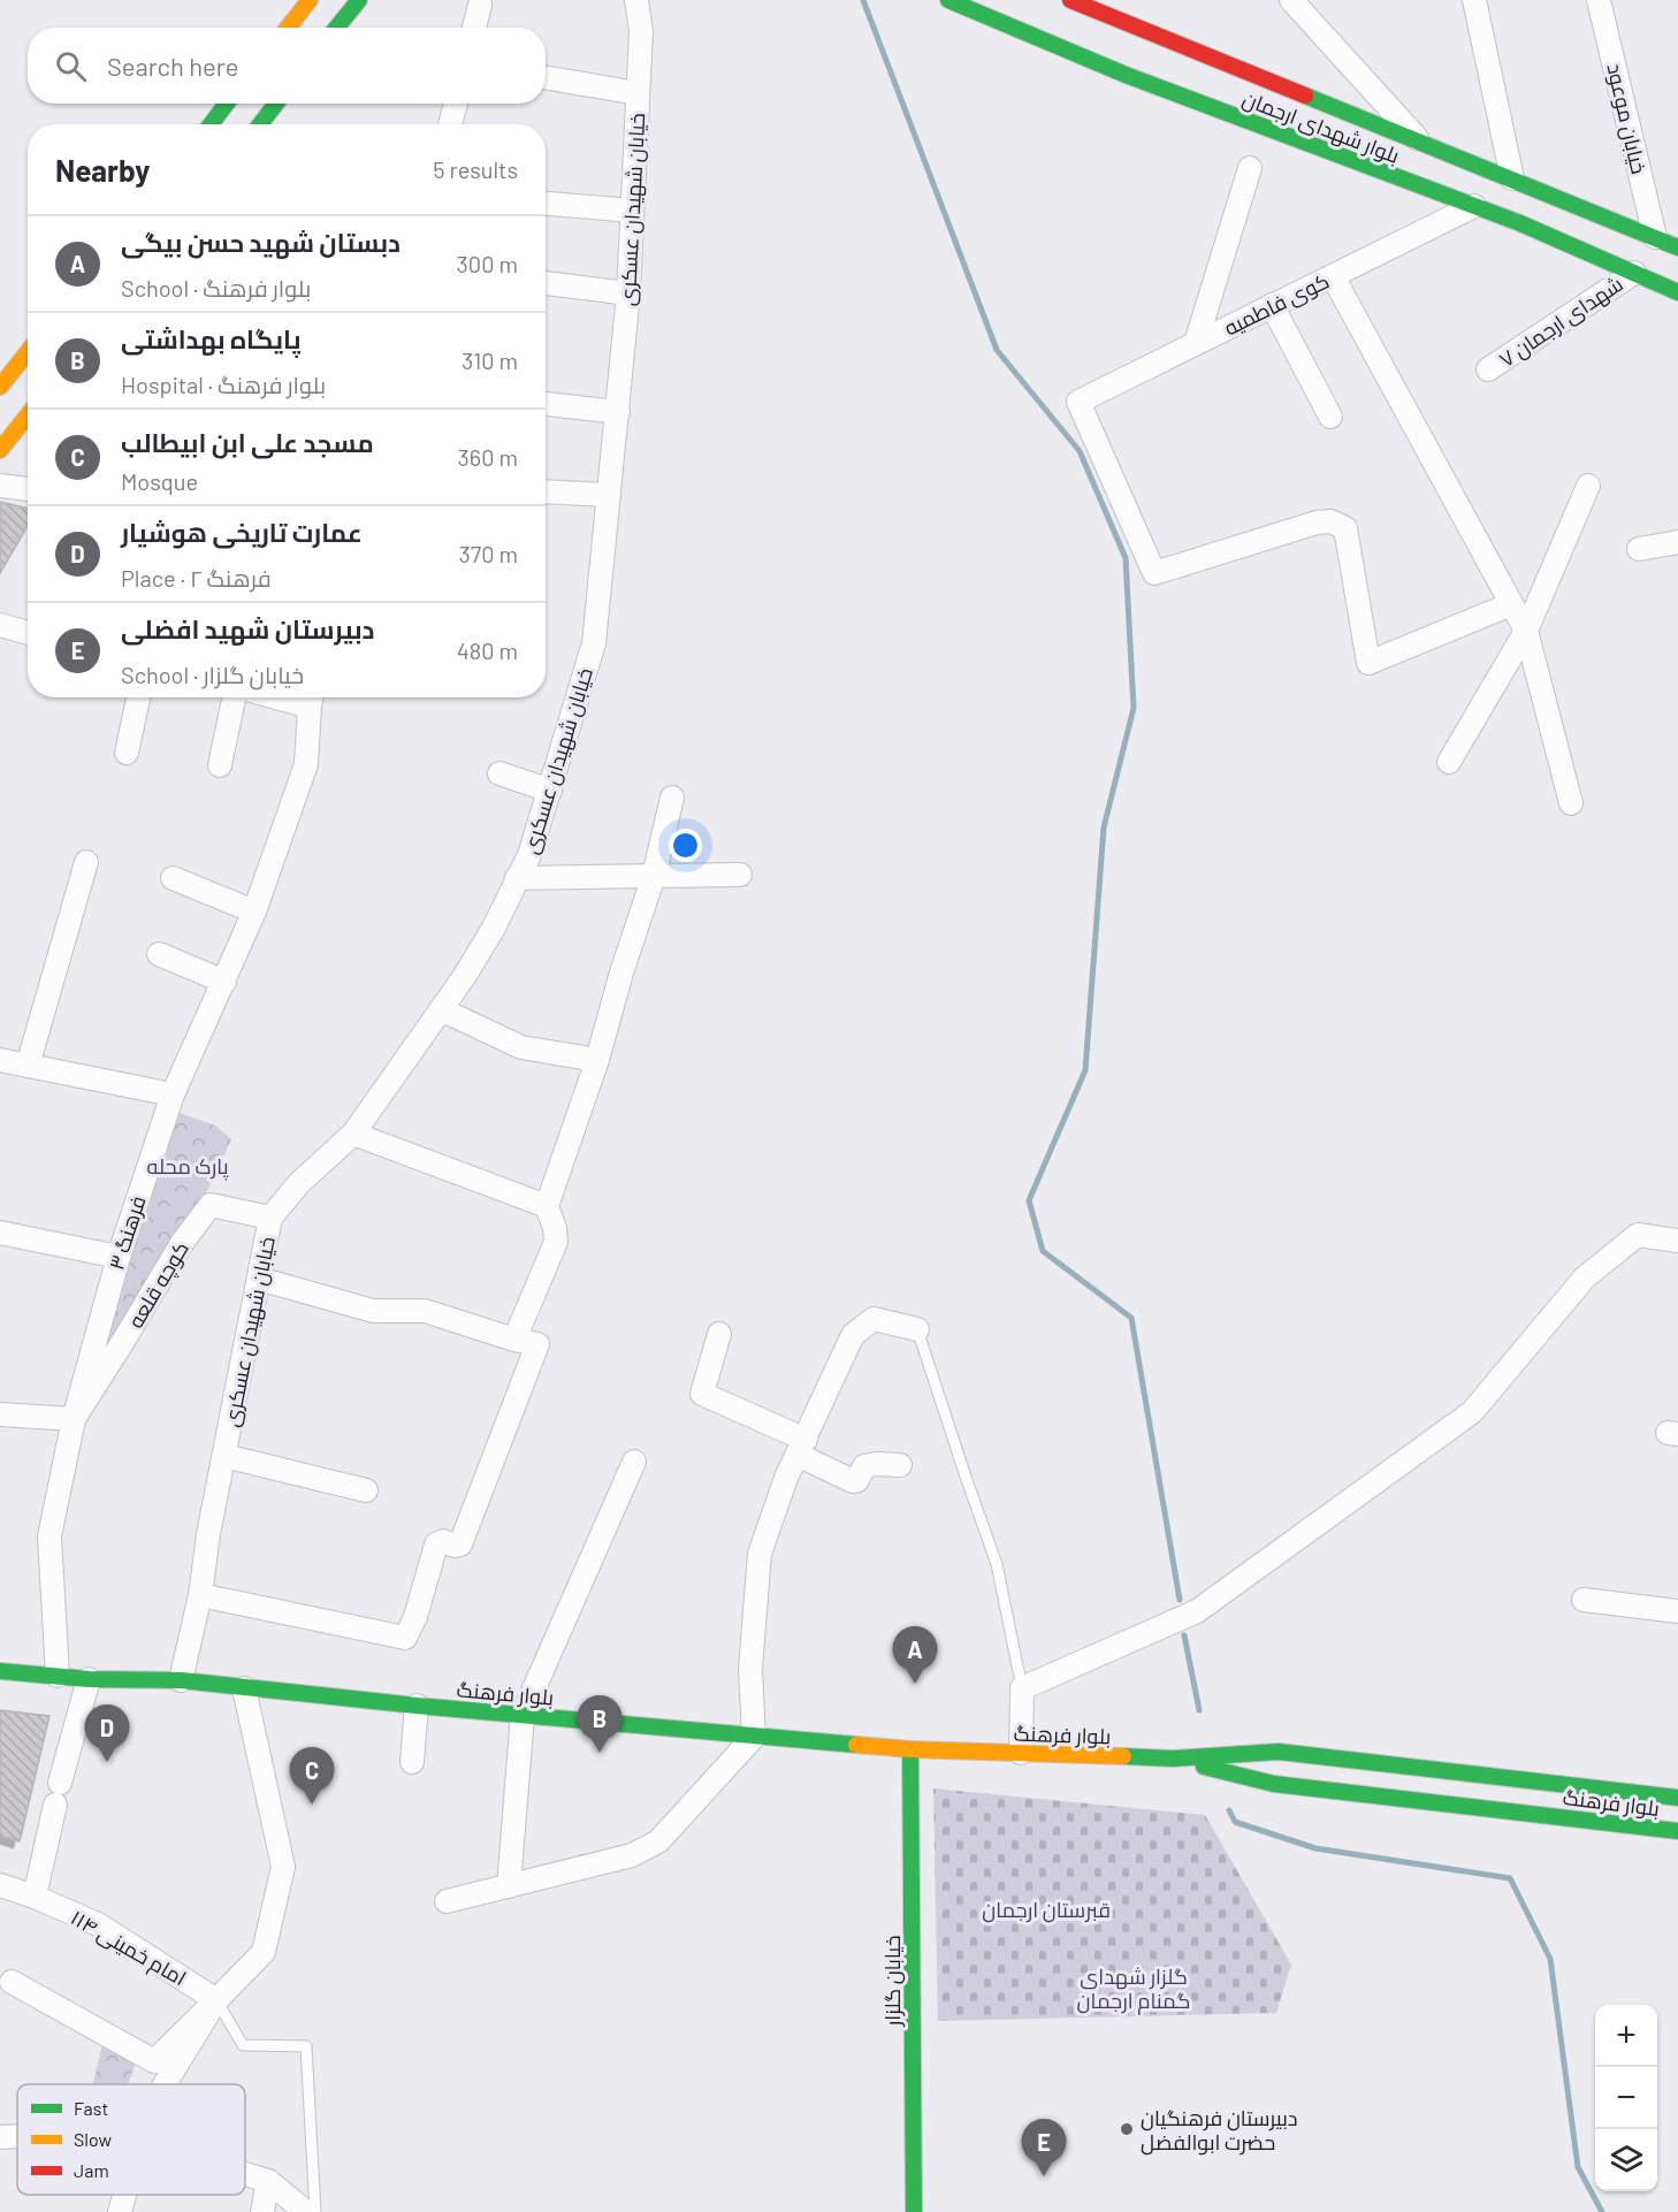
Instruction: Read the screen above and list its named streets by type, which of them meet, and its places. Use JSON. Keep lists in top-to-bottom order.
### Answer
{
  "streets": {
    "main road": ["بلوار شهدای ارجمان", "بلوار فرهنگ", "خیابان گلزار"],
    "street": [
      "خیابان موعود",
      "خیابان شهیدان عسکری",
      "کوی فاطمیه",
      "شهدای ارجمان ۷",
      "فرهنگ ۳",
      "کوچه قلعه",
      "امام خمینی ۱۱۴"
    ]
  },
  "crossings": [
    ["خیابان موعود", "بلوار شهدای ارجمان"],
    ["بلوار شهدای ارجمان", "کوی فاطمیه"],
    ["بلوار شهدای ارجمان", "شهدای ارجمان ۷"],
    ["خیابان شهیدان عسکری", "کوچه قلعه"],
    ["خیابان شهیدان عسکری", "بلوار فرهنگ"],
    ["فرهنگ ۳", "کوچه قلعه"],
    ["فرهنگ ۳", "بلوار فرهنگ"],
    ["بلوار فرهنگ", "خیابان گلزار"]
  ],
  "parks": ["پارک محله", "قبرستان ارجمان", "گلزار شهدای گمنام ارجمان"],
  "places": ["دبیرستان فرهنگیان حضرت ابوالفضل"],
  "legend": ["Fast", "Slow", "Jam"],
  "page": {
    "search": "Search here",
    "heading": ["Nearby", "5 results"],
    "list": [
      {
        "mark": "A",
        "name": "دبستان شهید حسن بیگی",
        "note": "School · بلوار فرهنگ",
        "value": "300 m"
      },
      {
        "mark": "B",
        "name": "پایگاه بهداشتی",
        "note": "Hospital · بلوار فرهنگ",
        "value": "310 m"
      },
      {
        "mark": "C",
        "name": "مسجد علی ابن ابیطالب",
        "note": "Mosque",
        "value": "360 m"
      },
      {
        "mark": "D",
        "name": "عمارت تاریخی هوشیار",
        "note": "Place · فرهنگ ۲",
        "value": "370 m"
      },
      {
        "mark": "E",
        "name": "دبیرستان شهید افضلی",
        "note": "School · خیابان گلزار",
        "value": "480 m"
      }
    ],
    "pins": [
      "A",
      "B",
      "D",
      "C",
      "E"
    ],
    "map_buttons": ["+", "−"]
  }
}
